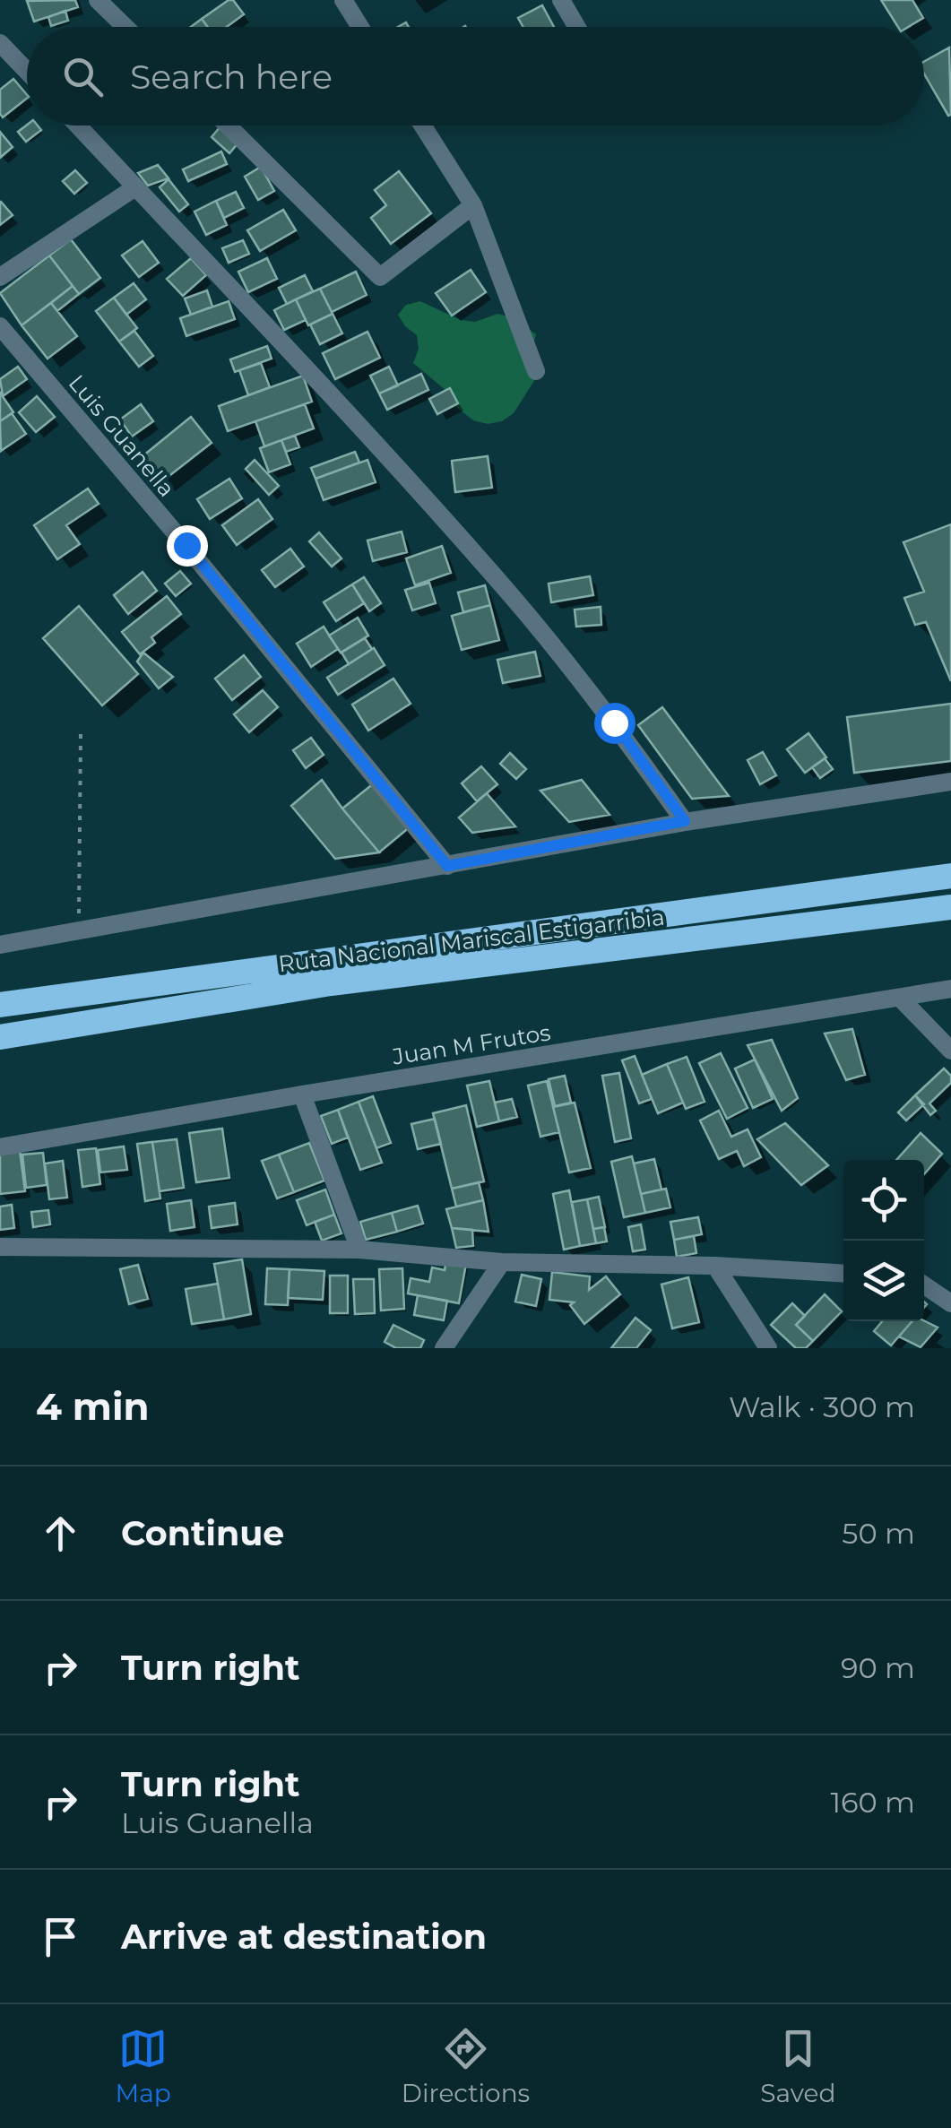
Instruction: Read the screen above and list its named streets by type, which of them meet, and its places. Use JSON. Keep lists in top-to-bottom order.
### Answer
{
  "streets": {
    "highway": ["Ruta Nacional Mariscal Estigarribia"],
    "street": ["Luis Guanella", "Juan M Frutos"]
  },
  "page": {
    "search": "Search here",
    "heading": ["4 min", "Walk · 300 m"],
    "list": [
      ["Continue", "50 m"],
      ["Turn right", "90 m"],
      ["Turn right", "Luis Guanella", "160 m"],
      "Arrive at destination"
    ],
    "nav": ["Map", "Directions", "Saved"]
  }
}
